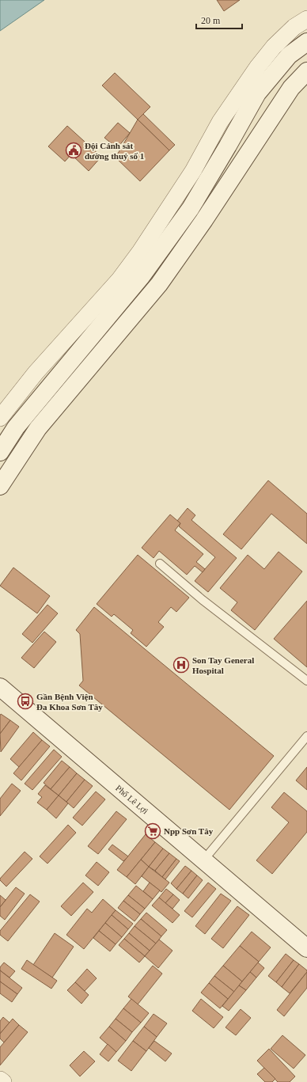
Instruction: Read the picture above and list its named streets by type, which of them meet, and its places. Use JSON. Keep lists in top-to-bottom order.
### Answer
{
  "streets": {
    "main road": ["Phố Lê Lợi"]
  },
  "places": {
    "public building": ["Đội Cảnh sát đường thuỷ số 1"],
    "hospital": ["Son Tay General Hospital"],
    "bus stop": ["Gần Bệnh Viện Đa Khoa Sơn Tây"],
    "supermarket": ["Npp Sơn Tây"]
  },
  "scale_bar": "20 m"
}
